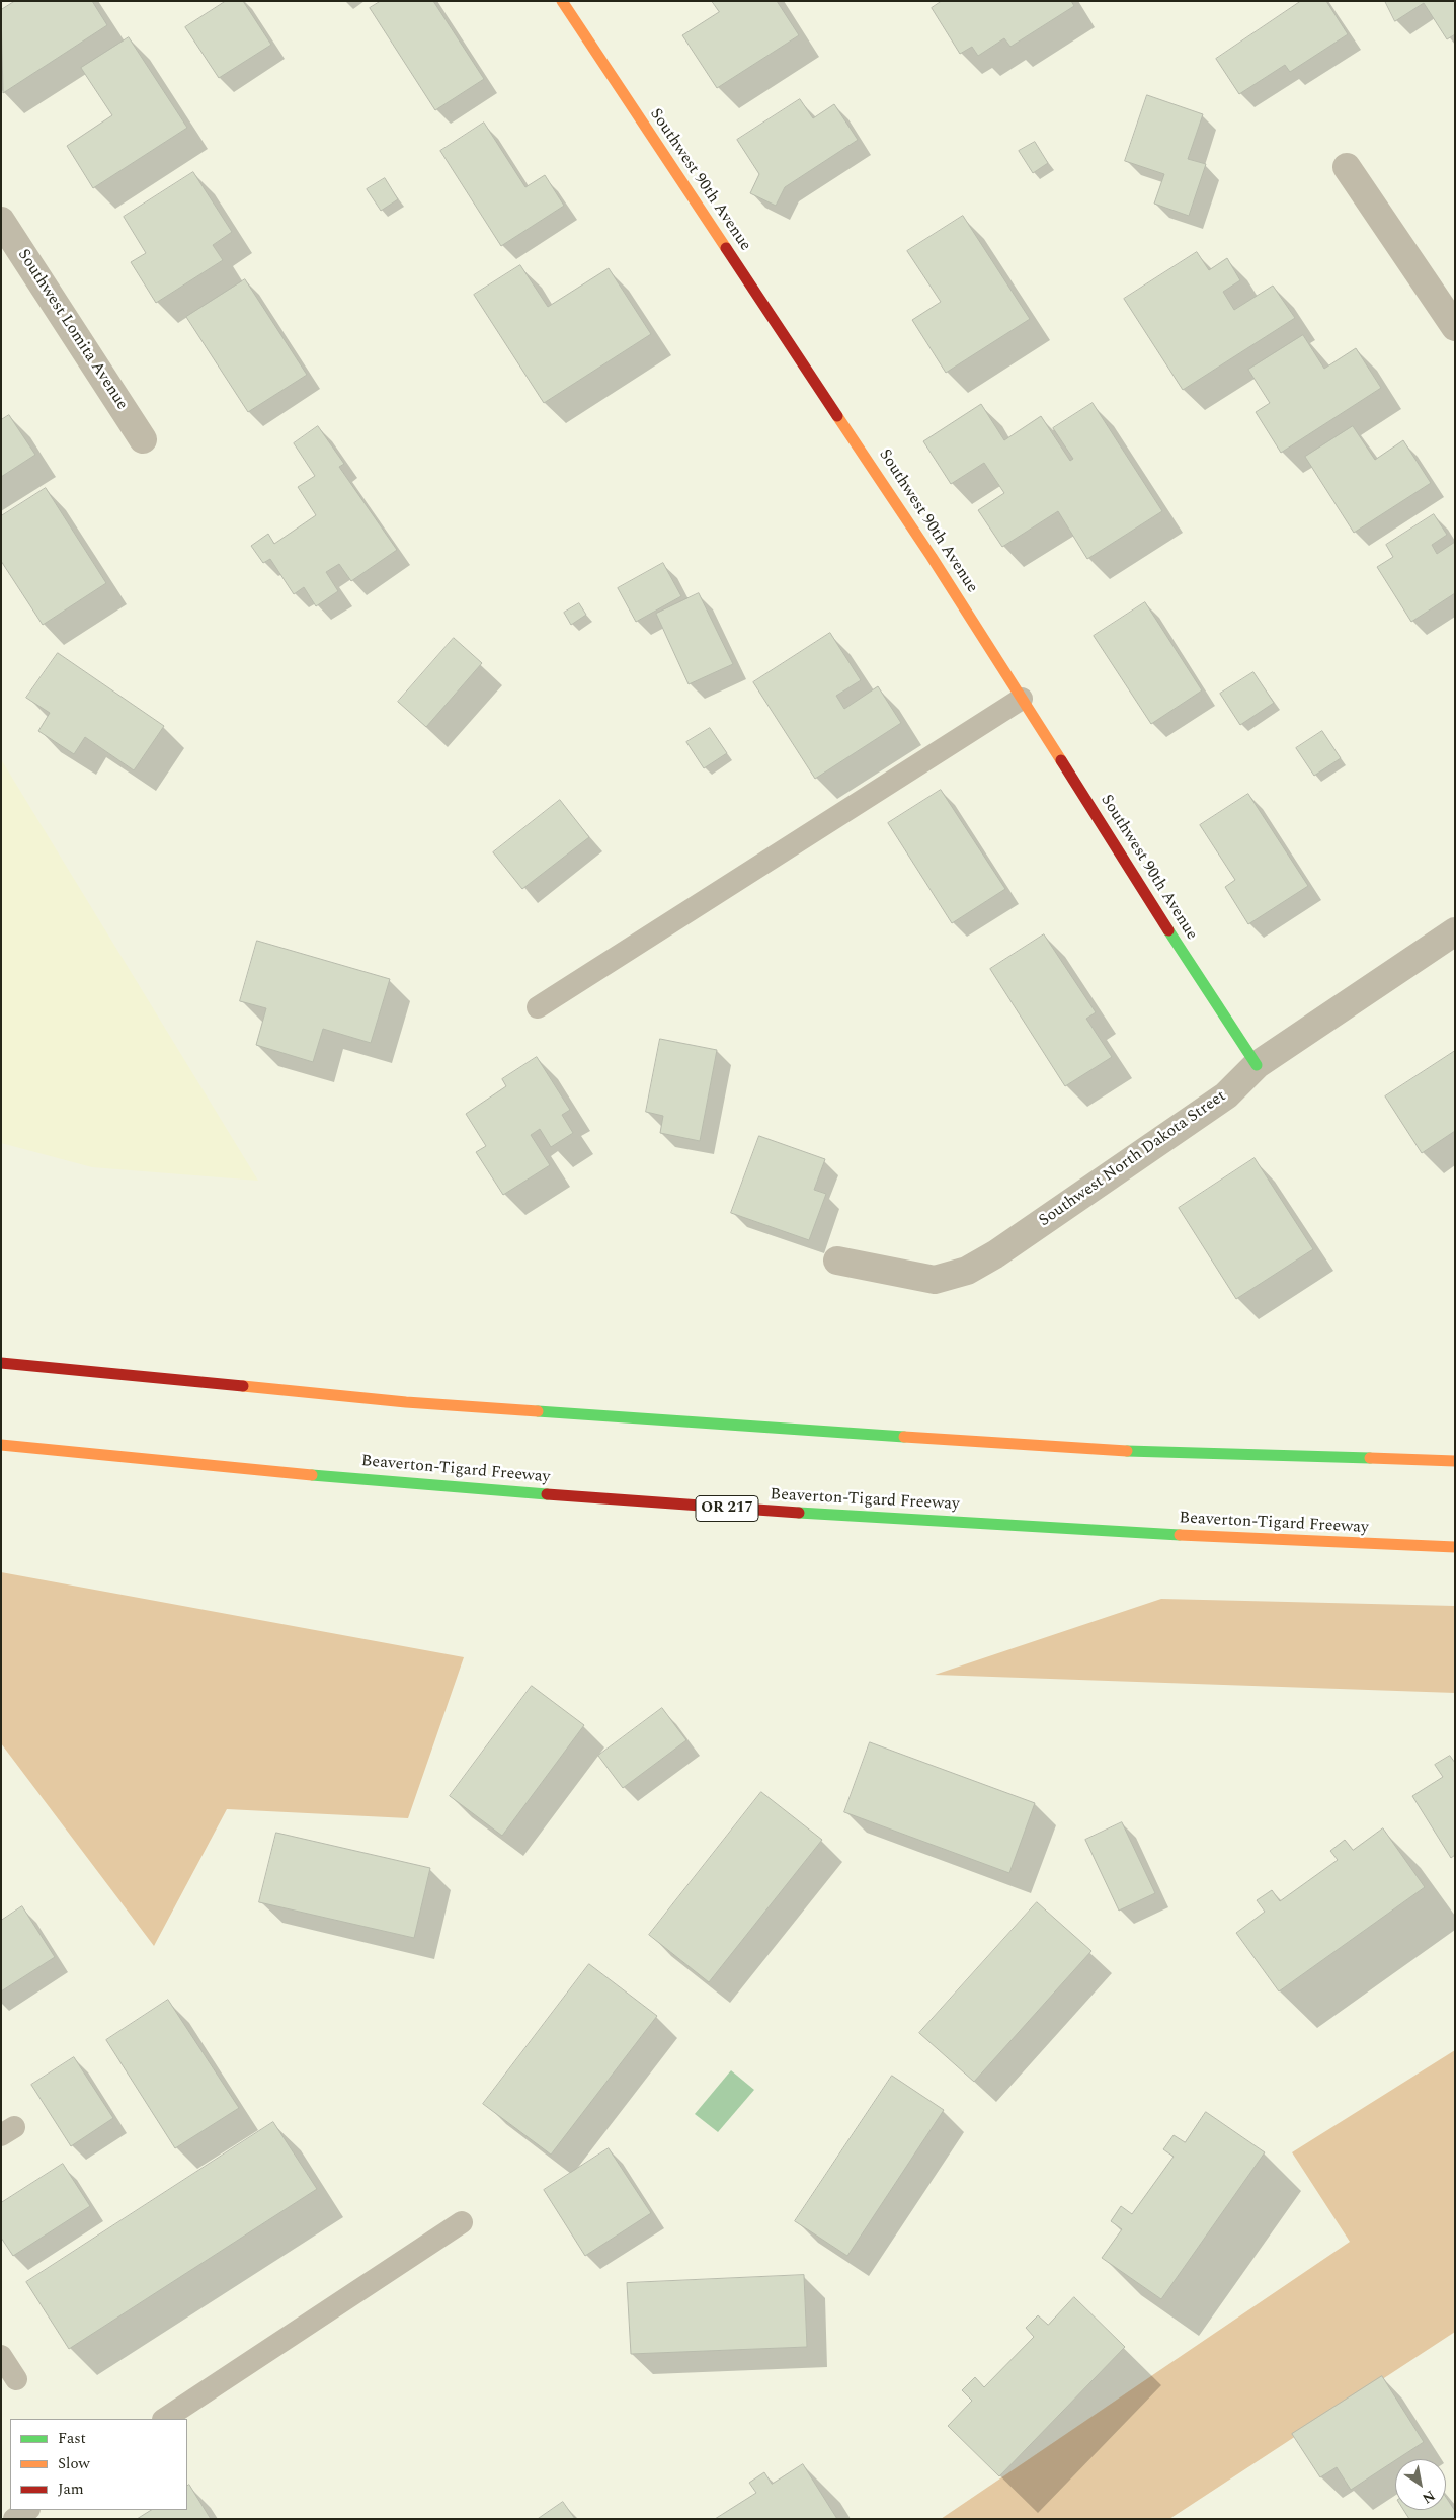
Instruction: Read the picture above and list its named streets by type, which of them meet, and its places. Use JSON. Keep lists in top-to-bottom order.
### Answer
{
  "streets": {
    "main road": ["Southwest 90th Avenue", "Beaverton-Tigard Freeway", "OR 217"],
    "street": ["Southwest Lomita Avenue", "Southwest North Dakota Street"]
  },
  "crossings": [
    ["Southwest 90th Avenue", "Southwest North Dakota Street"]
  ],
  "legend": ["Fast", "Slow", "Jam"],
  "north": "bottom right"
}
